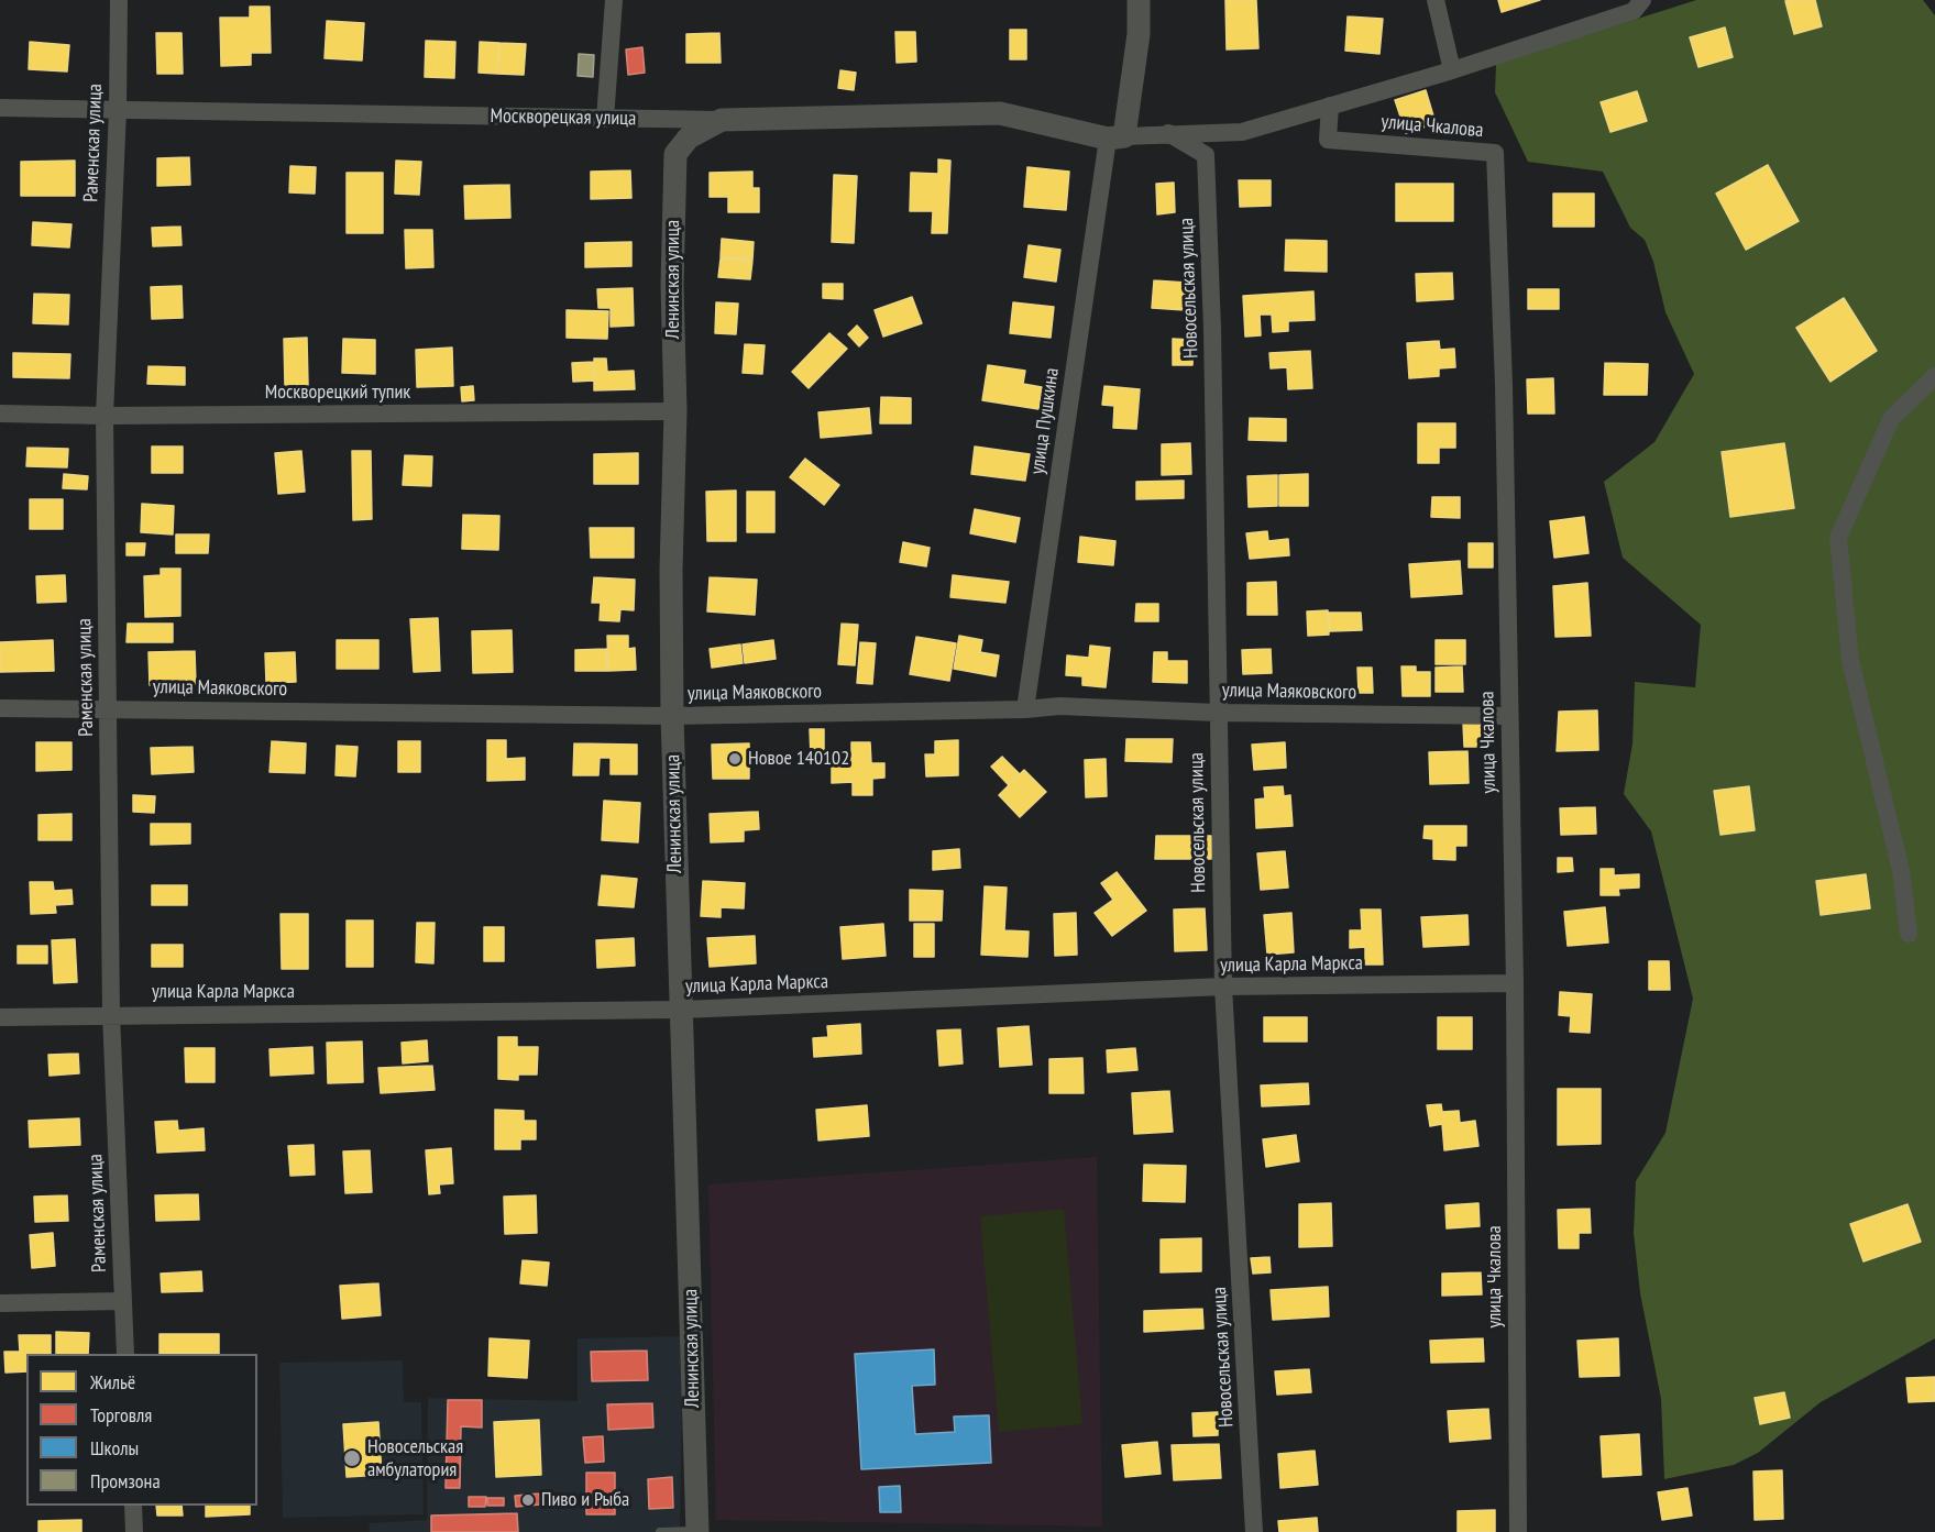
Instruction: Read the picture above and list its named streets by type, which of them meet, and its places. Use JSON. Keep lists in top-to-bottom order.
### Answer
{
  "streets": {
    "street": [
      "Москворецкая улица",
      "улица Чкалова",
      "Раменская улица",
      "Ленинская улица",
      "Новосельская улица",
      "Москворецкий тупик",
      "улица Пушкина",
      "улица Маяковского",
      "улица Карла Маркса"
    ]
  },
  "crossings": [
    ["Москворецкая улица", "Раменская улица"],
    ["Москворецкая улица", "Ленинская улица"],
    ["Москворецкая улица", "улица Пушкина"],
    ["улица Чкалова", "улица Маяковского"],
    ["улица Чкалова", "улица Карла Маркса"],
    ["Раменская улица", "Москворецкий тупик"],
    ["Раменская улица", "улица Маяковского"],
    ["Раменская улица", "улица Карла Маркса"],
    ["Ленинская улица", "Москворецкий тупик"],
    ["Ленинская улица", "улица Маяковского"],
    ["Ленинская улица", "улица Карла Маркса"],
    ["Новосельская улица", "улица Маяковского"],
    ["Новосельская улица", "улица Карла Маркса"],
    ["улица Пушкина", "улица Маяковского"]
  ],
  "places": ["Новое 140102", "Новосельская амбулатория", "Пиво и Рыба"],
  "legend": [
    "Жильё",
    "Торговля",
    "Школы",
    "Промзона"
  ]
}
